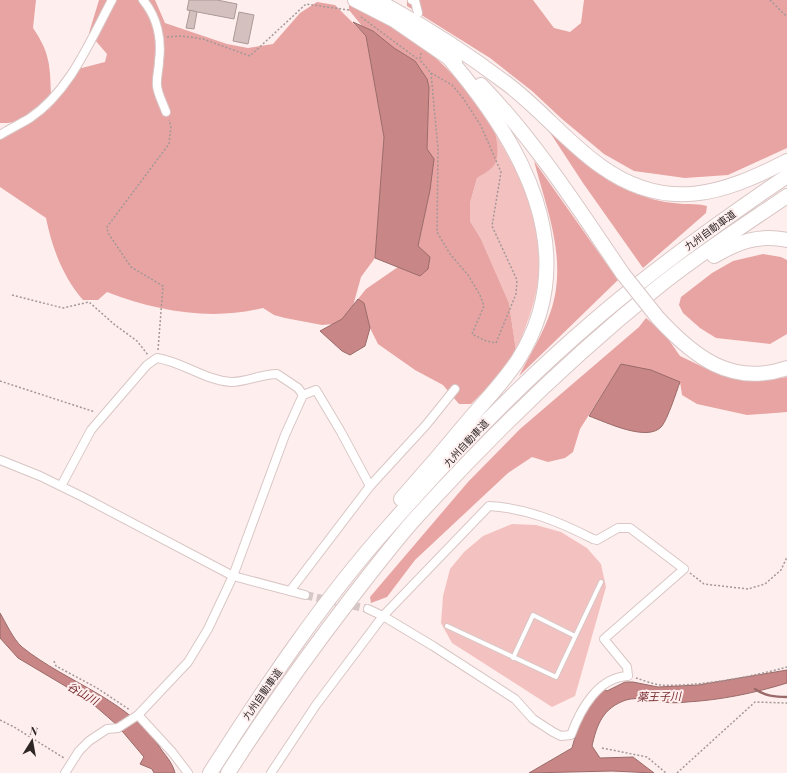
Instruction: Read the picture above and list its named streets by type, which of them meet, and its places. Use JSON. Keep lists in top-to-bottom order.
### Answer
{
  "streets": {
    "highway": ["九州自動車道"]
  },
  "water": ["谷山川", "薬王子川"],
  "north": "top"
}
